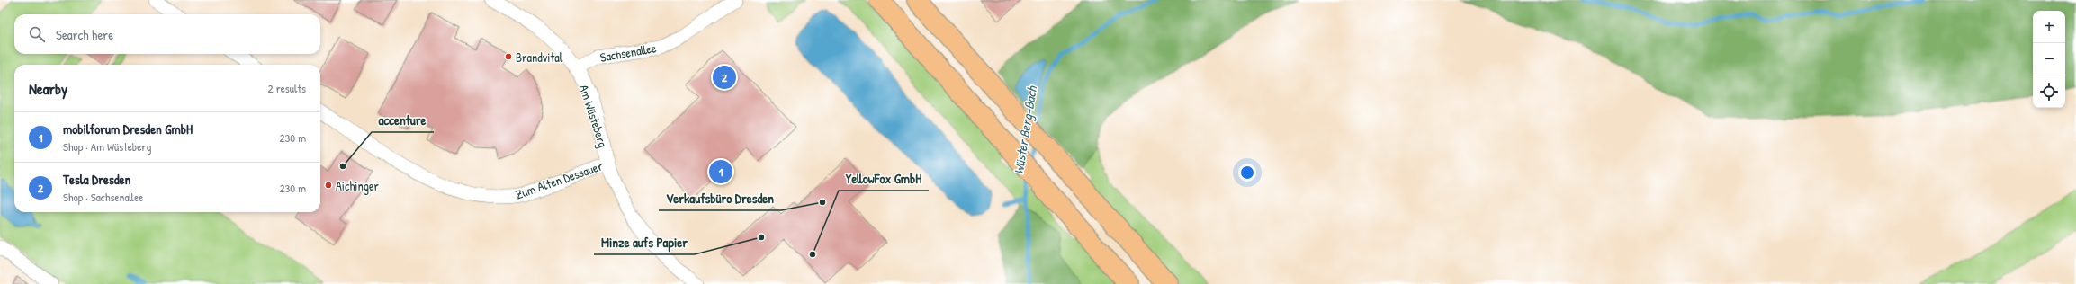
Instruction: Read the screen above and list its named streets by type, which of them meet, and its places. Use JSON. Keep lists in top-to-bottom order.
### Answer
{
  "streets": {
    "street": ["Sachsenallee", "Am Wüsteberg", "Zum Alten Dessauer"]
  },
  "crossings": [
    ["Sachsenallee", "Am Wüsteberg"],
    ["Am Wüsteberg", "Zum Alten Dessauer"]
  ],
  "water": ["Wüster Berg-Bach"],
  "places": [
    "Brandvital",
    "accenture",
    "Aichinger",
    "Verkaufsbüro Dresden",
    "Minze aufs Papier",
    "YellowFox GmbH"
  ],
  "page": {
    "map_buttons": ["+", "−"],
    "search": "Search here",
    "pins": ["2", "1"],
    "heading": ["Nearby", "2 results"],
    "list": [
      {
        "mark": "1",
        "name": "mobilforum Dresden GmbH",
        "note": "Shop · Am Wüsteberg",
        "value": "230 m"
      },
      {
        "mark": "2",
        "name": "Tesla Dresden",
        "note": "Shop · Sachsenallee",
        "value": "230 m"
      }
    ]
  }
}
